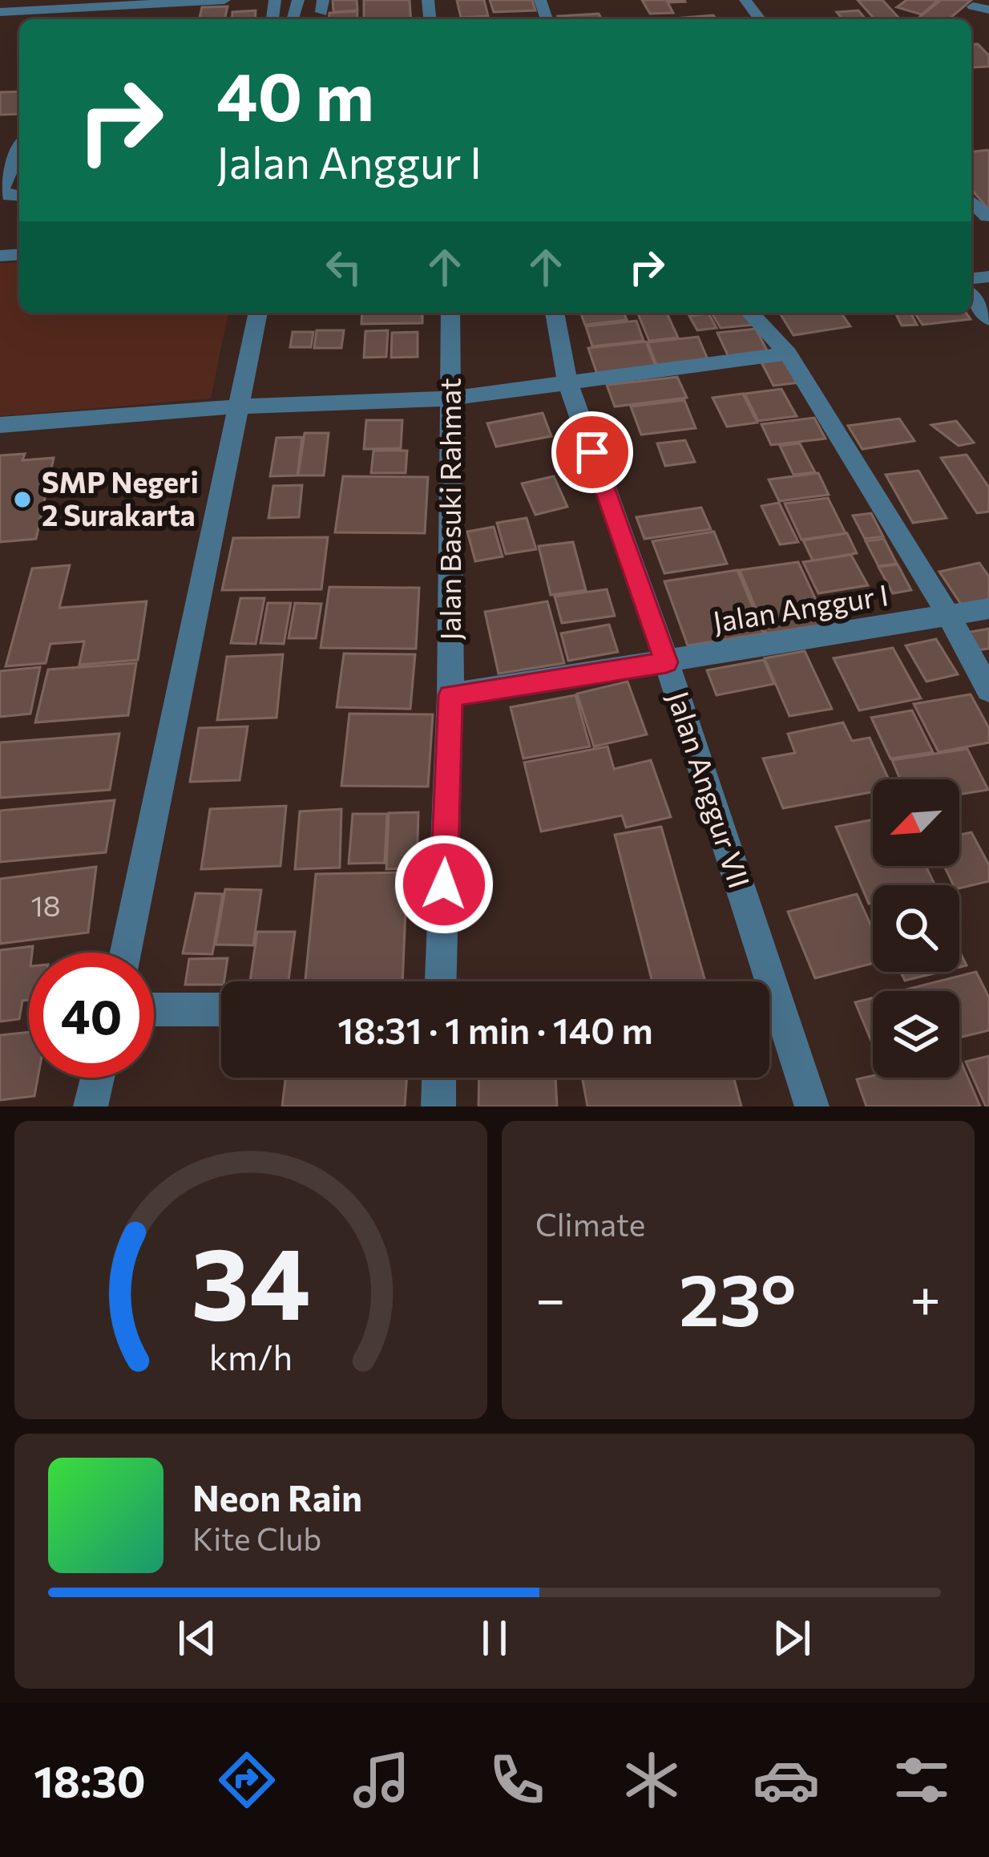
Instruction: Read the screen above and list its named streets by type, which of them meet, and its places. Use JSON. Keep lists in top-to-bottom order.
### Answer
{
  "streets": {
    "street": ["Jalan Basuki Rahmat", "Jalan Anggur I", "Jalan Anggur VII"]
  },
  "crossings": [
    ["Jalan Basuki Rahmat", "Jalan Anggur I"],
    ["Jalan Anggur I", "Jalan Anggur VII"]
  ],
  "places": ["SMP Negeri 2 Surakarta"],
  "house_numbers": ["18"],
  "north": "bottom left",
  "page": {
    "turn": ["40 m", "Jalan Anggur I"],
    "limit": "40",
    "trip": "18:31 · 1 min · 140 m",
    "tile": "Climate",
    "heat": ["−", "23°", "+"],
    "song": ["Neon Rain", "Kite Club"],
    "tabs": "18:30",
    "gauge": ["34", "km/h"]
  }
}
